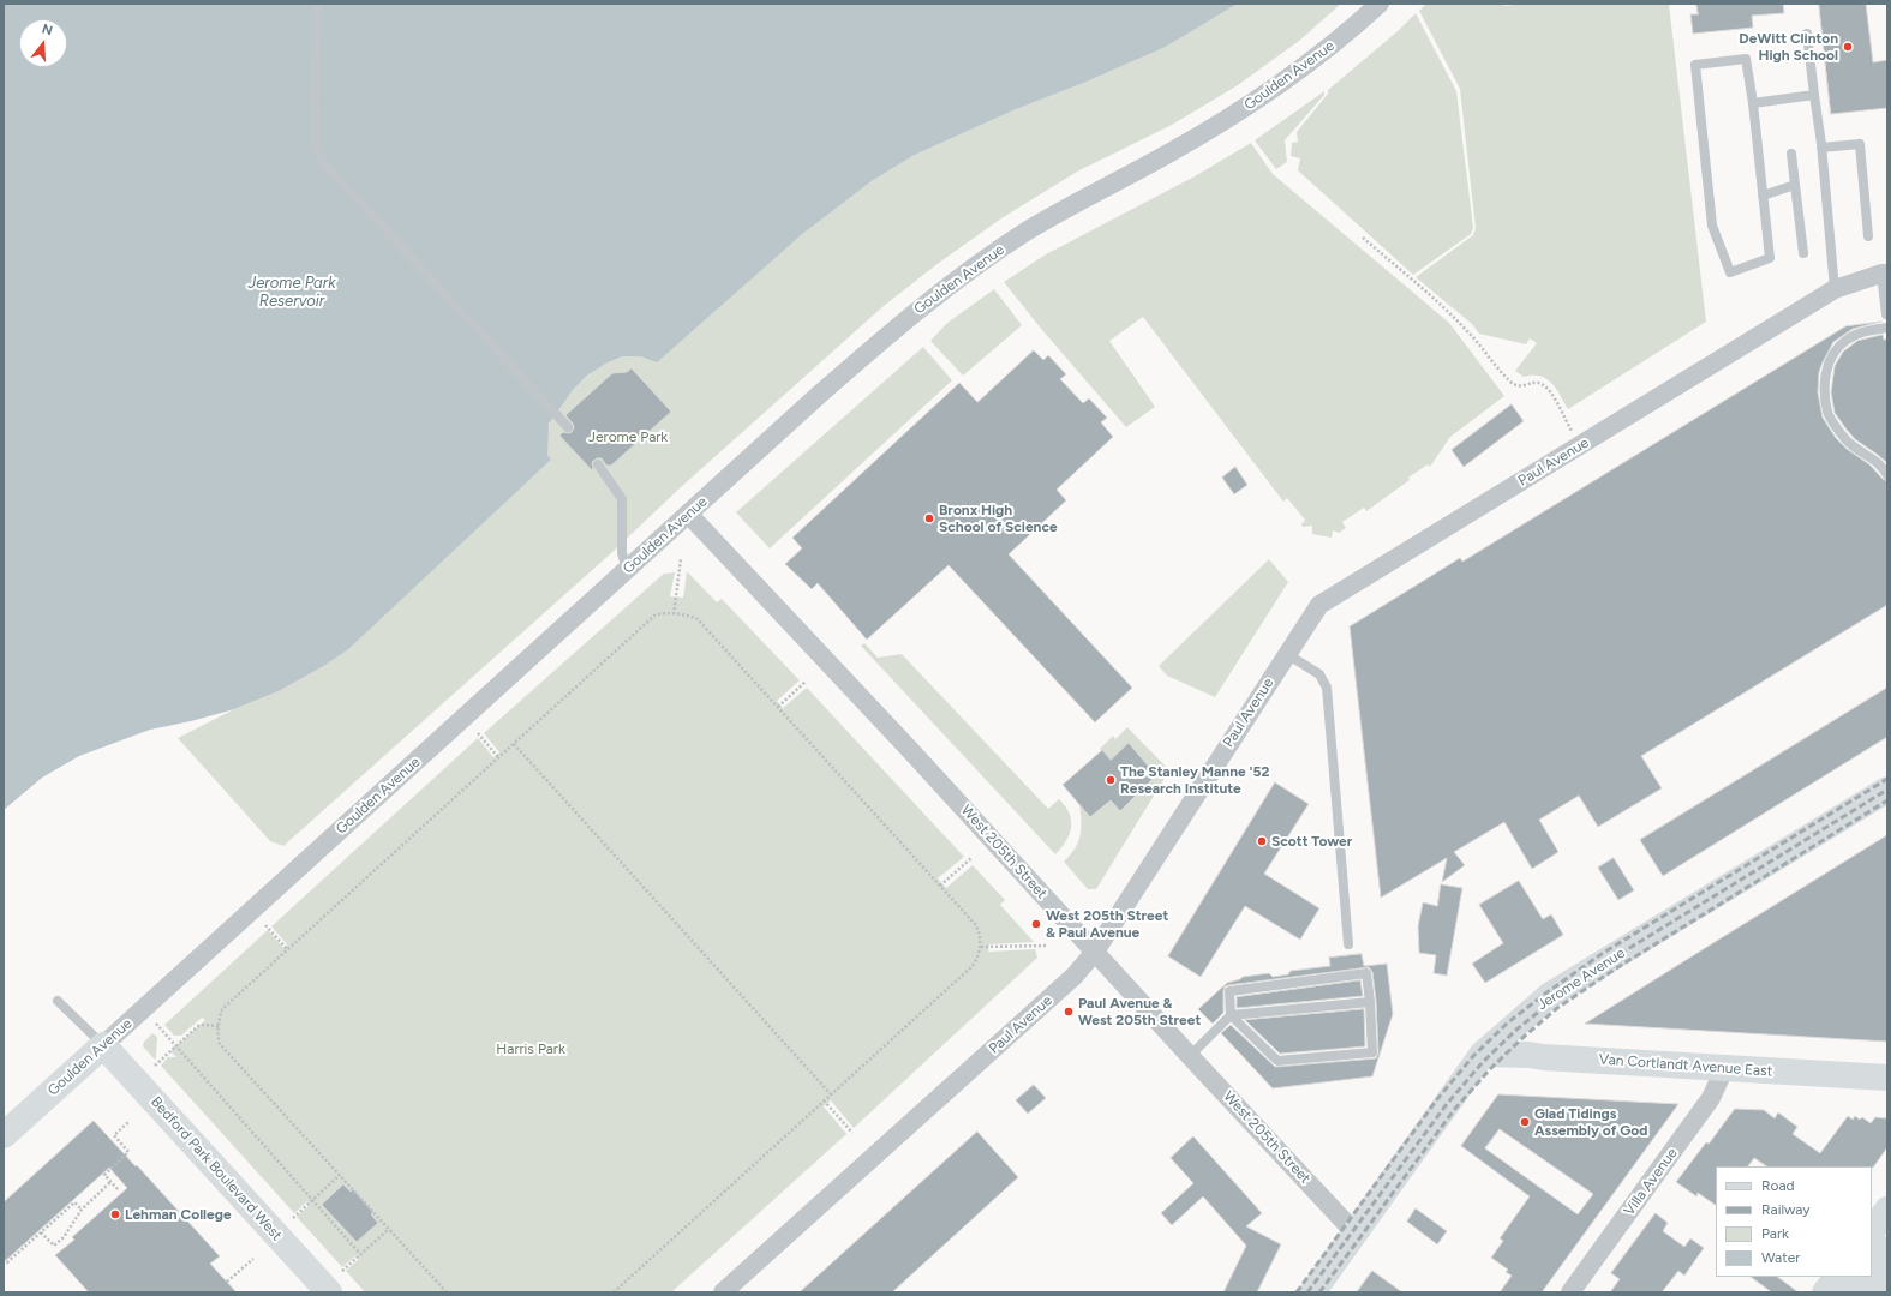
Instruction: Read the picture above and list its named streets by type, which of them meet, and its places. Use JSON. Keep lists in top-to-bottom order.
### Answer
{
  "streets": {
    "street": [
      "Goulden Avenue",
      "Paul Avenue",
      "West 205th Street",
      "Jerome Avenue",
      "Van Cortlandt Avenue East",
      "Bedford Park Boulevard West",
      "Villa Avenue"
    ]
  },
  "crossings": [
    ["Goulden Avenue", "West 205th Street"],
    ["Goulden Avenue", "Bedford Park Boulevard West"],
    ["Paul Avenue", "West 205th Street"],
    ["West 205th Street", "Jerome Avenue"],
    ["Jerome Avenue", "Van Cortlandt Avenue East"],
    ["Van Cortlandt Avenue East", "Villa Avenue"]
  ],
  "water": ["Jerome Park Reservoir"],
  "parks": ["Jerome Park", "Harris Park"],
  "places": [
    "DeWitt Clinton High School",
    "Bronx High School of Science",
    "The Stanley Manne '52 Research Institute",
    "Scott Tower",
    "West 205th Street & Paul Avenue",
    "Paul Avenue & West 205th Street",
    "Glad Tidings Assembly of God",
    "Lehman College"
  ],
  "legend": [
    "Road",
    "Railway",
    "Park",
    "Water"
  ],
  "north": "top"
}
